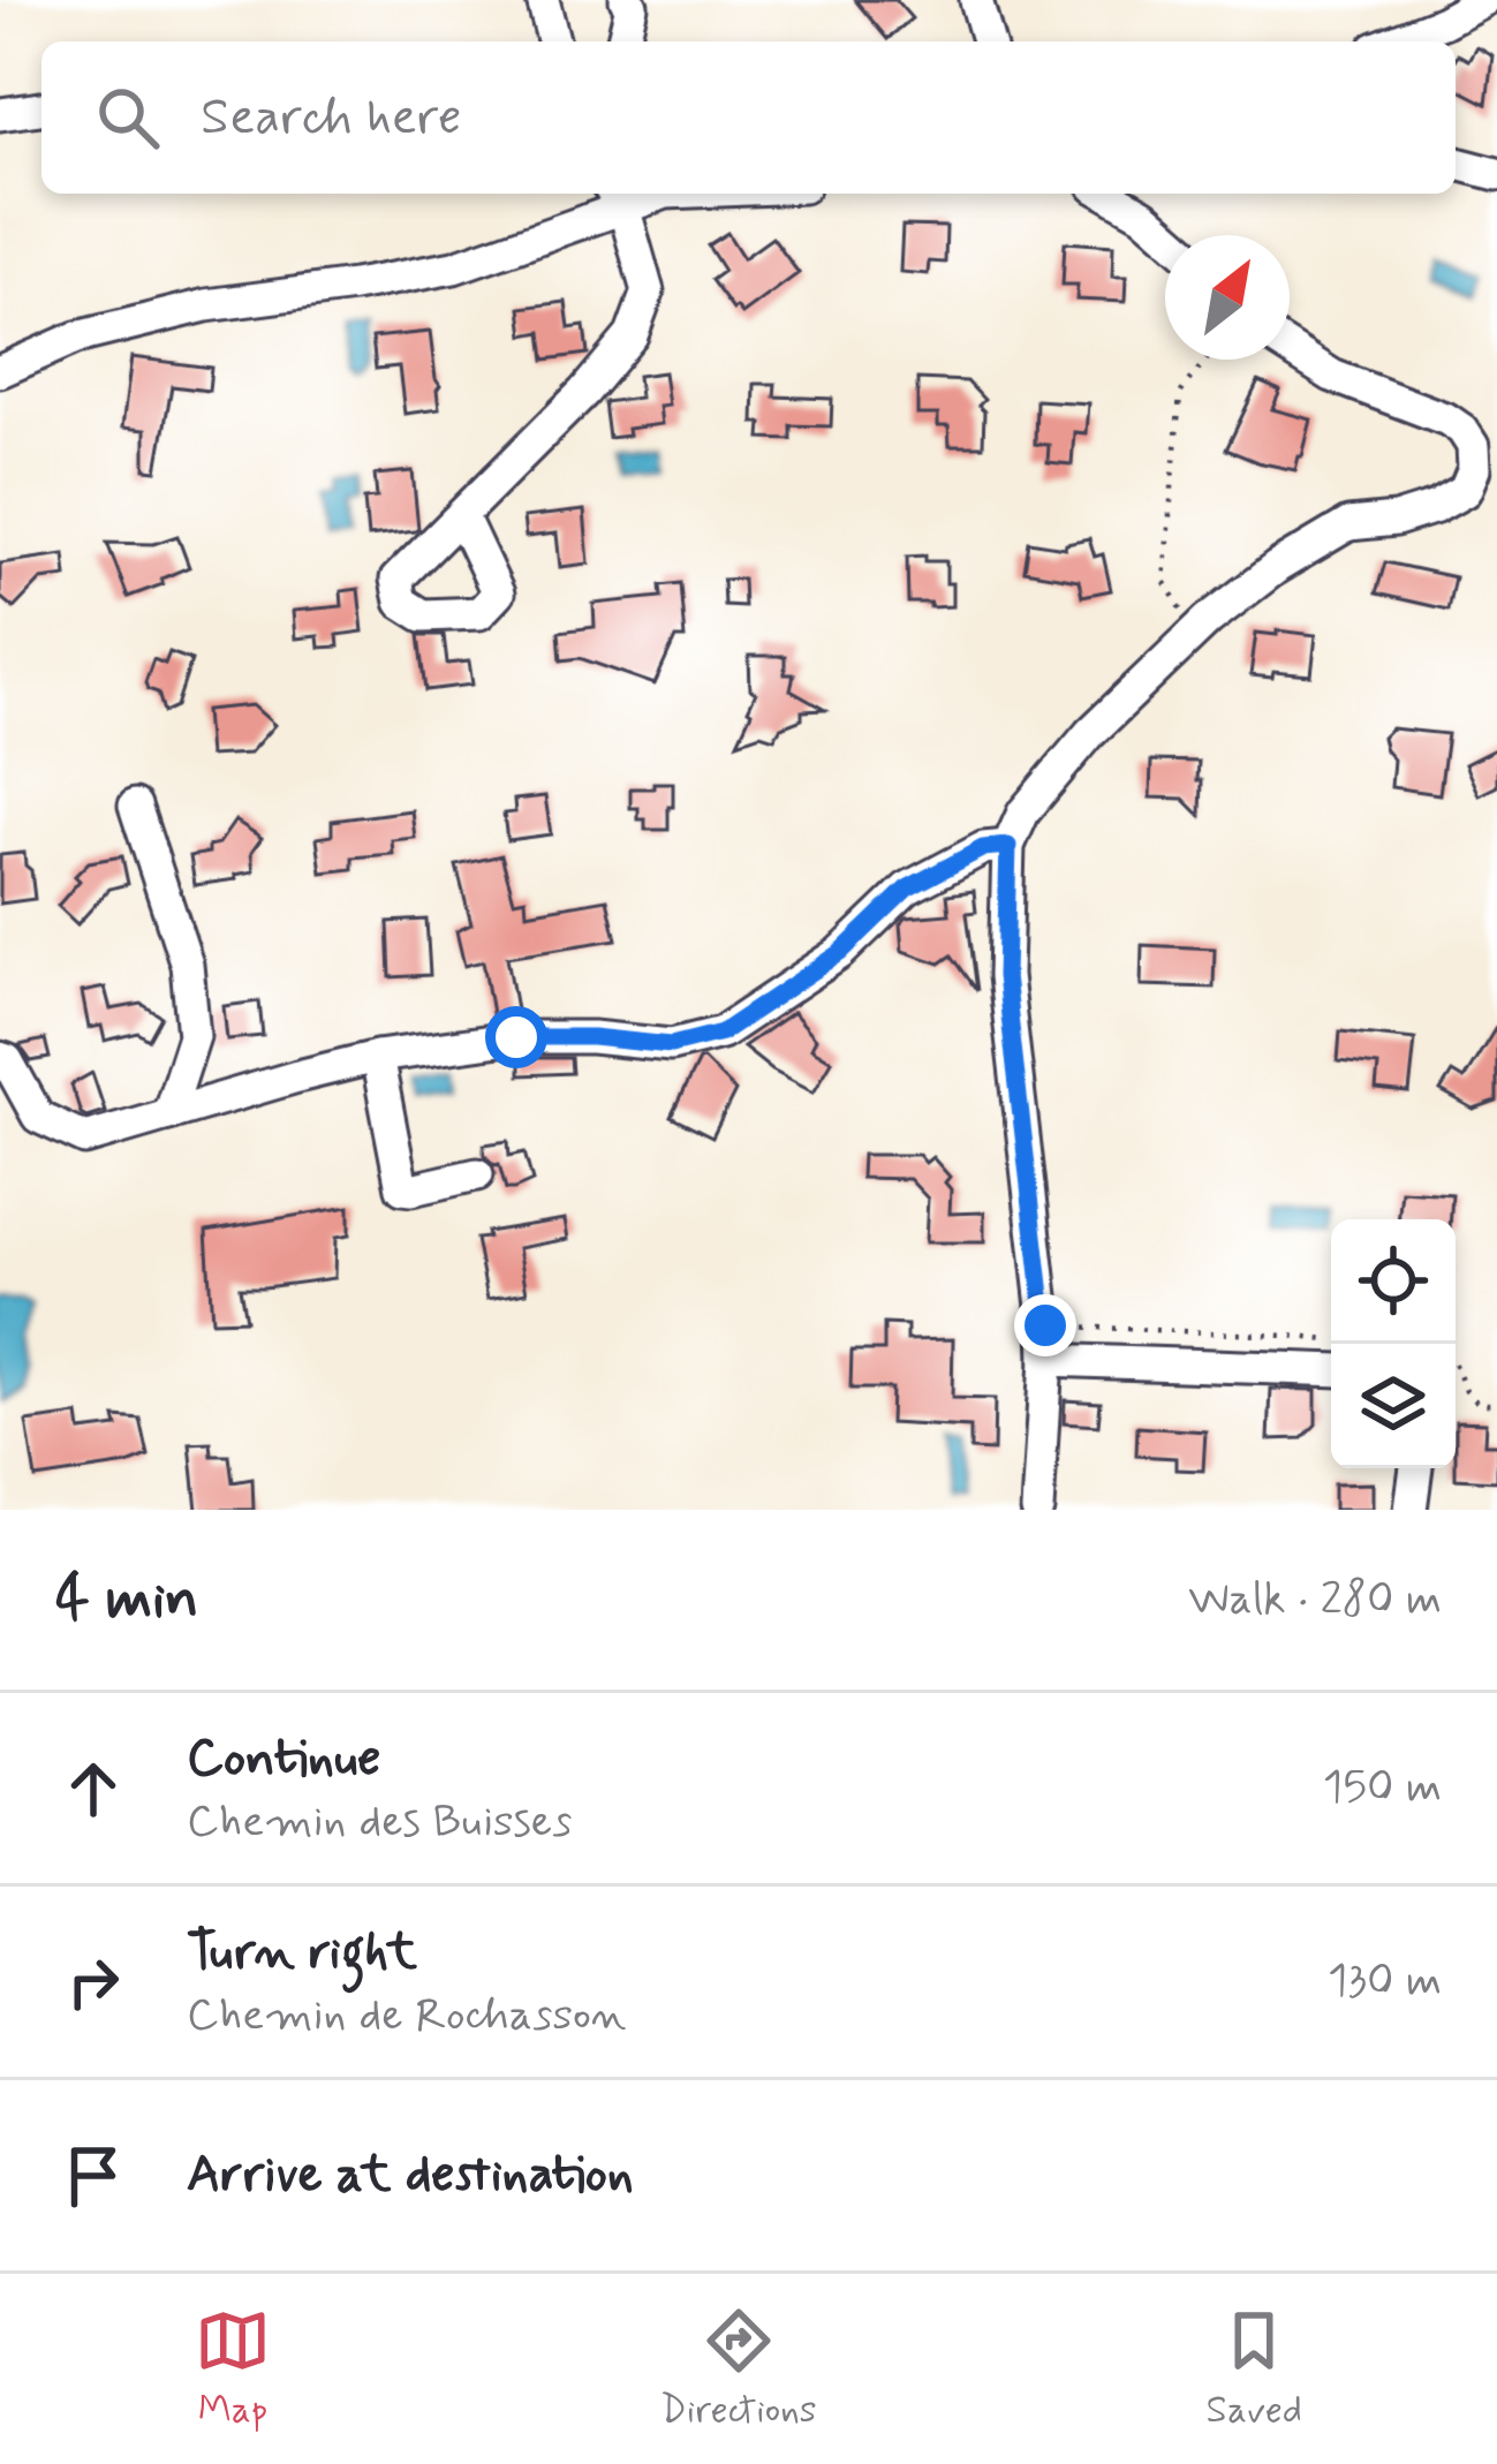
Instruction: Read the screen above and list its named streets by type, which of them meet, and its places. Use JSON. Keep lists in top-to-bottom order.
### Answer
{
  "north": "top right",
  "page": {
    "search": "Search here",
    "heading": ["4 min", "Walk · 280 m"],
    "list": [
      ["Continue", "Chemin des Buisses", "150 m"],
      ["Turn right", "Chemin de Rochasson", "130 m"],
      "Arrive at destination"
    ],
    "nav": ["Map", "Directions", "Saved"]
  }
}
